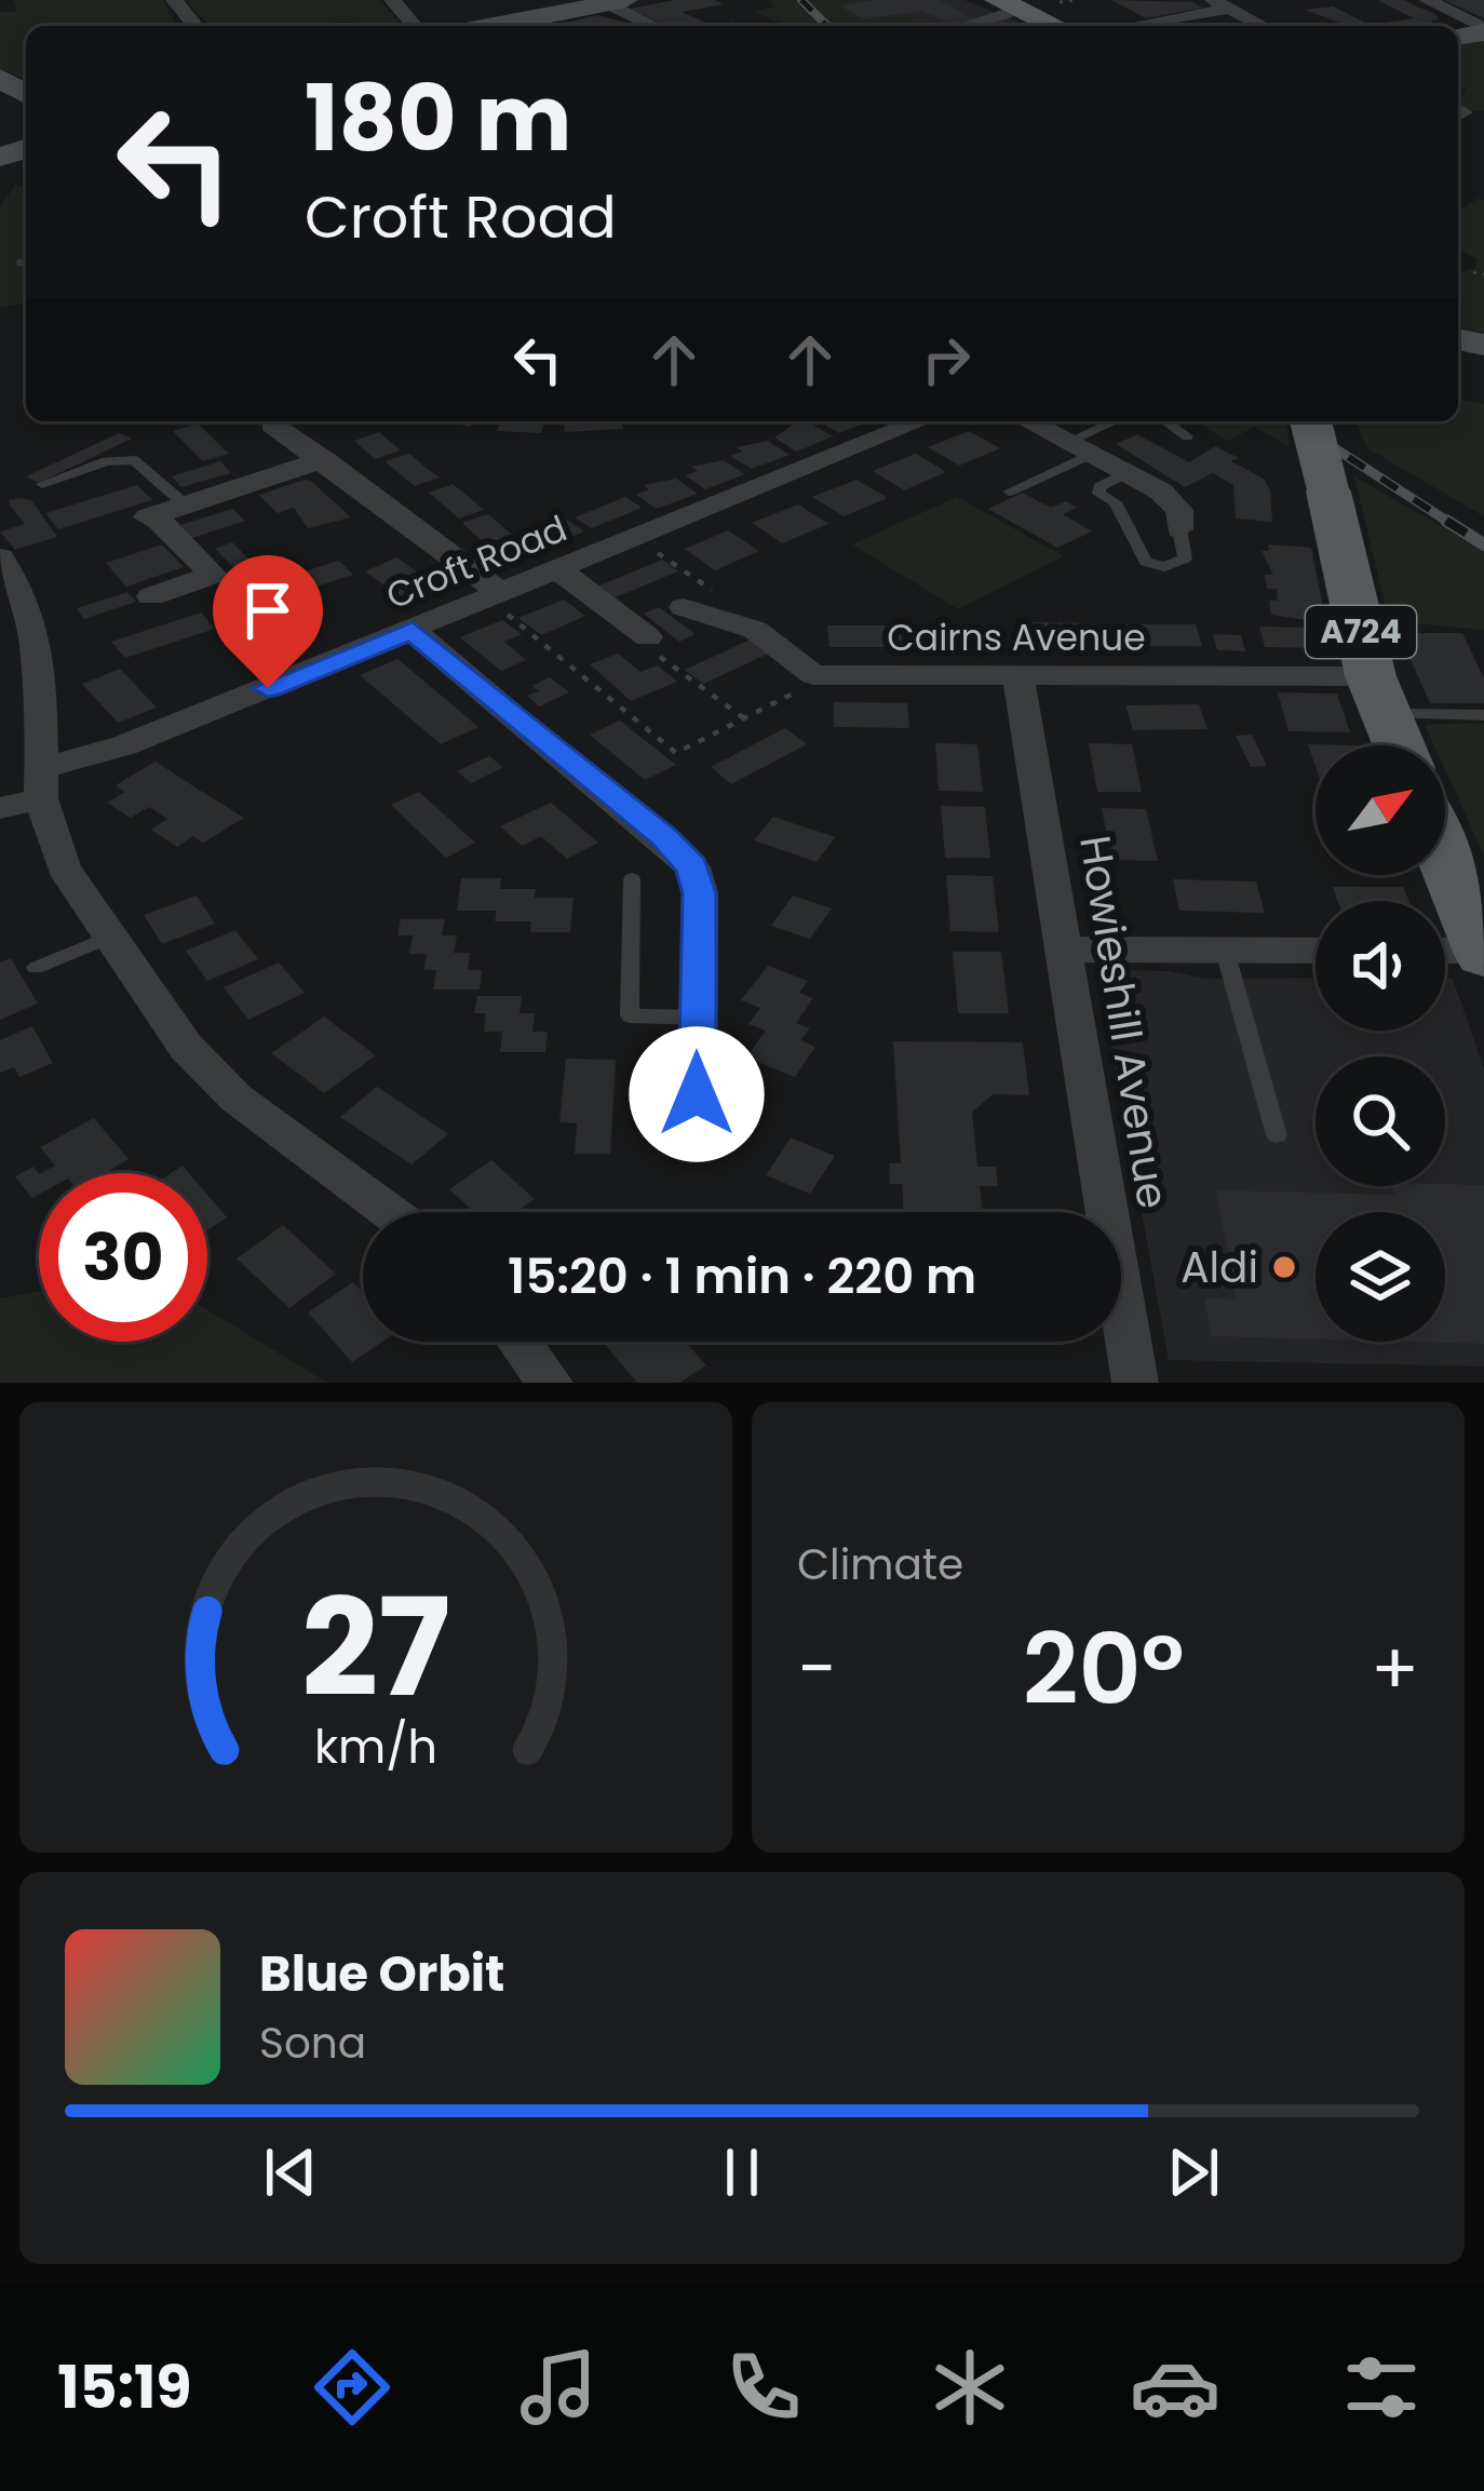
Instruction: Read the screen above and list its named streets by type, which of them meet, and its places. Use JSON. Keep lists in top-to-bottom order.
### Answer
{
  "streets": {
    "main road": ["A724"],
    "street": ["Croft Road", "Cairns Avenue", "Howieshill Avenue"]
  },
  "crossings": [
    ["A724", "Cairns Avenue"],
    ["Cairns Avenue", "Howieshill Avenue"]
  ],
  "places": ["Aldi"],
  "north": "top right",
  "page": {
    "turn": ["180 m", "Croft Road"],
    "limit": "30",
    "trip": "15:20 · 1 min · 220 m",
    "tile": "Climate",
    "heat": ["−", "20°", "+"],
    "song": ["Blue Orbit", "Sona"],
    "tabs": "15:19",
    "gauge": ["27", "km/h"]
  }
}
